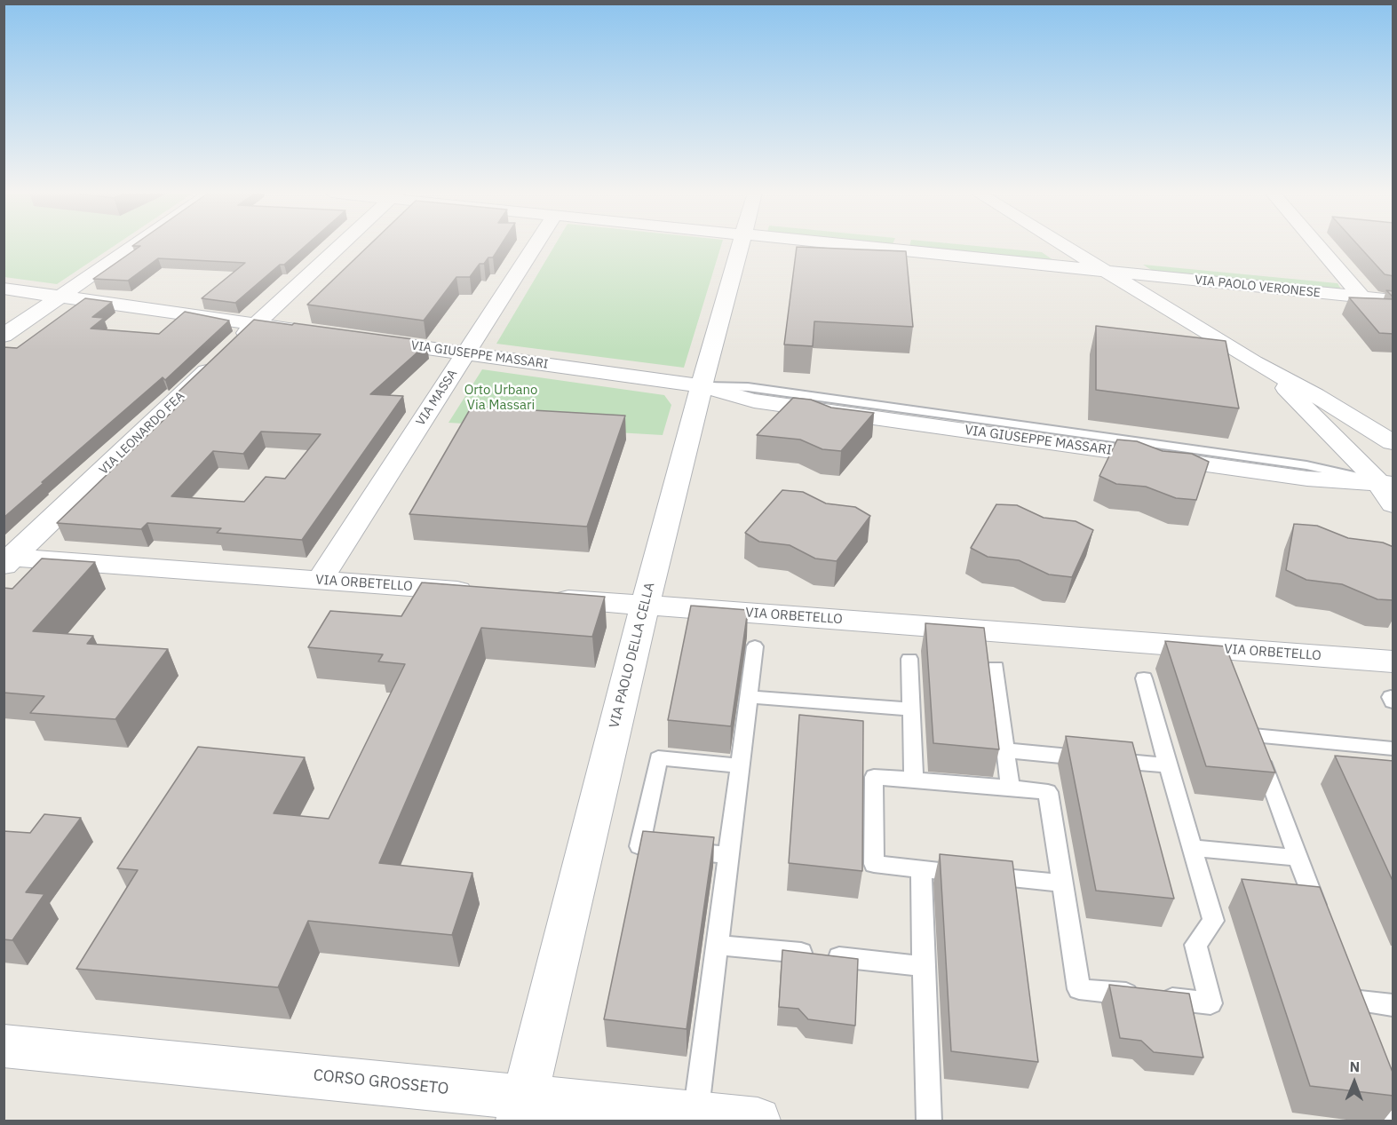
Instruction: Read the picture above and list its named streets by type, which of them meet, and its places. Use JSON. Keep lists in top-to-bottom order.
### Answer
{
  "streets": {
    "street": [
      "VIA PAOLO VERONESE",
      "VIA GIUSEPPE MASSARI",
      "VIA MASSA",
      "VIA LEONARDO FEA",
      "VIA ORBETELLO",
      "VIA PAOLO DELLA CELLA",
      "CORSO GROSSETO"
    ]
  },
  "crossings": [
    ["VIA GIUSEPPE MASSARI", "VIA MASSA"],
    ["VIA GIUSEPPE MASSARI", "VIA PAOLO DELLA CELLA"],
    ["VIA MASSA", "VIA ORBETELLO"],
    ["VIA LEONARDO FEA", "VIA ORBETELLO"],
    ["VIA ORBETELLO", "VIA PAOLO DELLA CELLA"],
    ["VIA PAOLO DELLA CELLA", "CORSO GROSSETO"]
  ],
  "parks": ["Orto Urbano Via Massari"],
  "north": "top"
}
